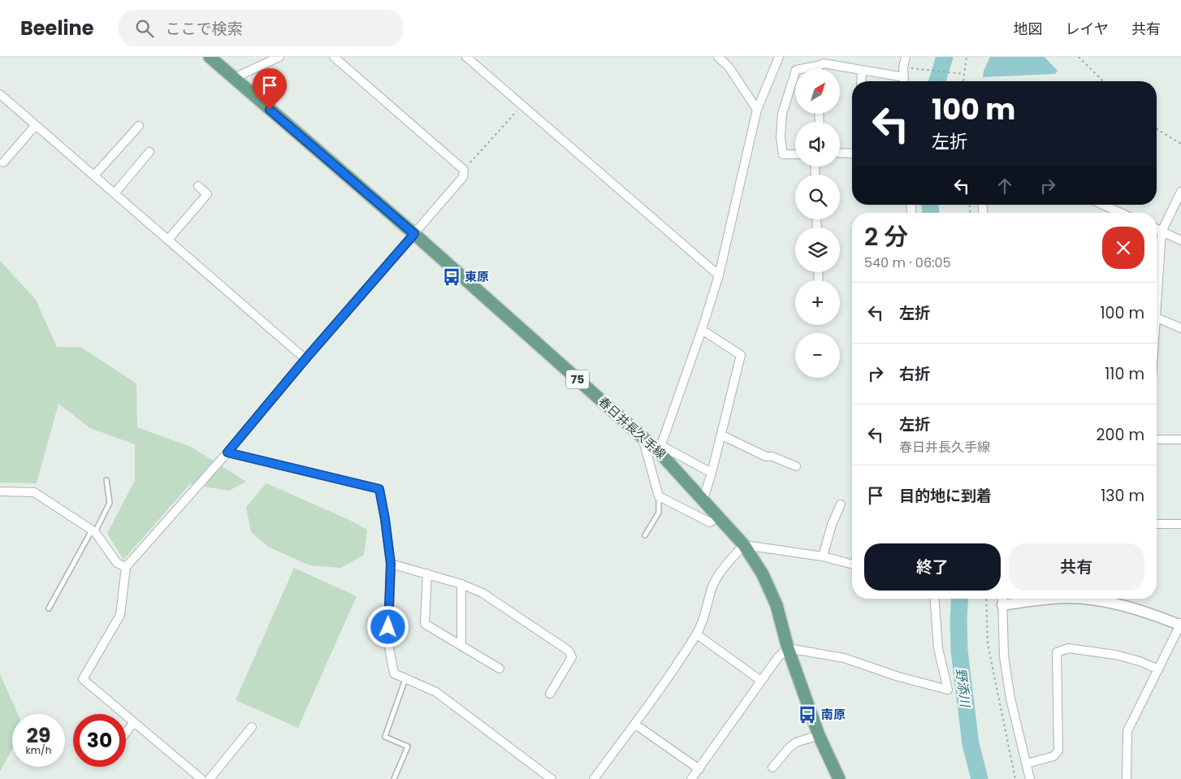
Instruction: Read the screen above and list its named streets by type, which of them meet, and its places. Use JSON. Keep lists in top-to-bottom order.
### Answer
{
  "streets": {
    "main road": ["75", "春日井長久手線"]
  },
  "water": ["野添川"],
  "places": {
    "bus stop": ["東原", "南原"]
  },
  "north": "top right",
  "page": {
    "header": "Beeline",
    "search": "ここで検索",
    "nav": ["地図", "レイヤ", "共有"],
    "map_buttons": ["+", "−"],
    "turn": ["100 m", "左折"],
    "heading": ["2 分", "540 m · 06:05"],
    "list": [
      {
        "name": "左折",
        "value": "100 m"
      },
      {
        "name": "右折",
        "value": "110 m"
      },
      {
        "name": "左折",
        "note": "春日井長久手線",
        "value": "200 m"
      },
      {
        "name": "目的地に到着",
        "value": "130 m"
      }
    ],
    "buttons": ["終了", "共有"],
    "speed": "29 km/h",
    "limit": "30"
  }
}
